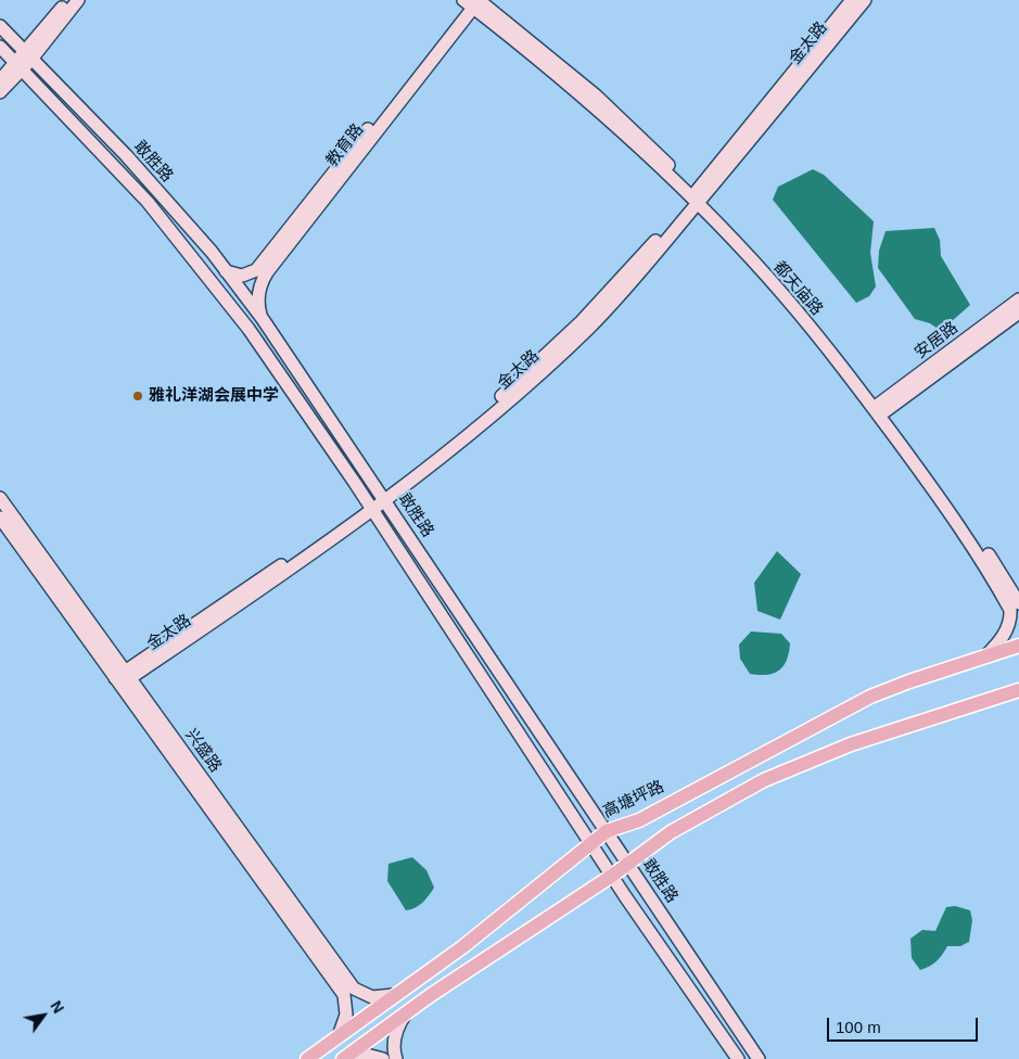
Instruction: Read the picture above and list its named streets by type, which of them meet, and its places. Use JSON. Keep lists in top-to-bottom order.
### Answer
{
  "streets": {
    "main road": ["高塘坪路"],
    "street": [
      "金太路",
      "教育路",
      "敢胜路",
      "都天庙路",
      "安居路",
      "兴盛路"
    ]
  },
  "crossings": [
    ["金太路", "敢胜路"],
    ["金太路", "都天庙路"],
    ["金太路", "兴盛路"],
    ["教育路", "敢胜路"],
    ["教育路", "都天庙路"],
    ["敢胜路", "高塘坪路"],
    ["都天庙路", "安居路"],
    ["都天庙路", "高塘坪路"],
    ["兴盛路", "高塘坪路"]
  ],
  "places": ["雅礼洋湖会展中学"],
  "scale_bar": "100 m",
  "north": "top right"
}
